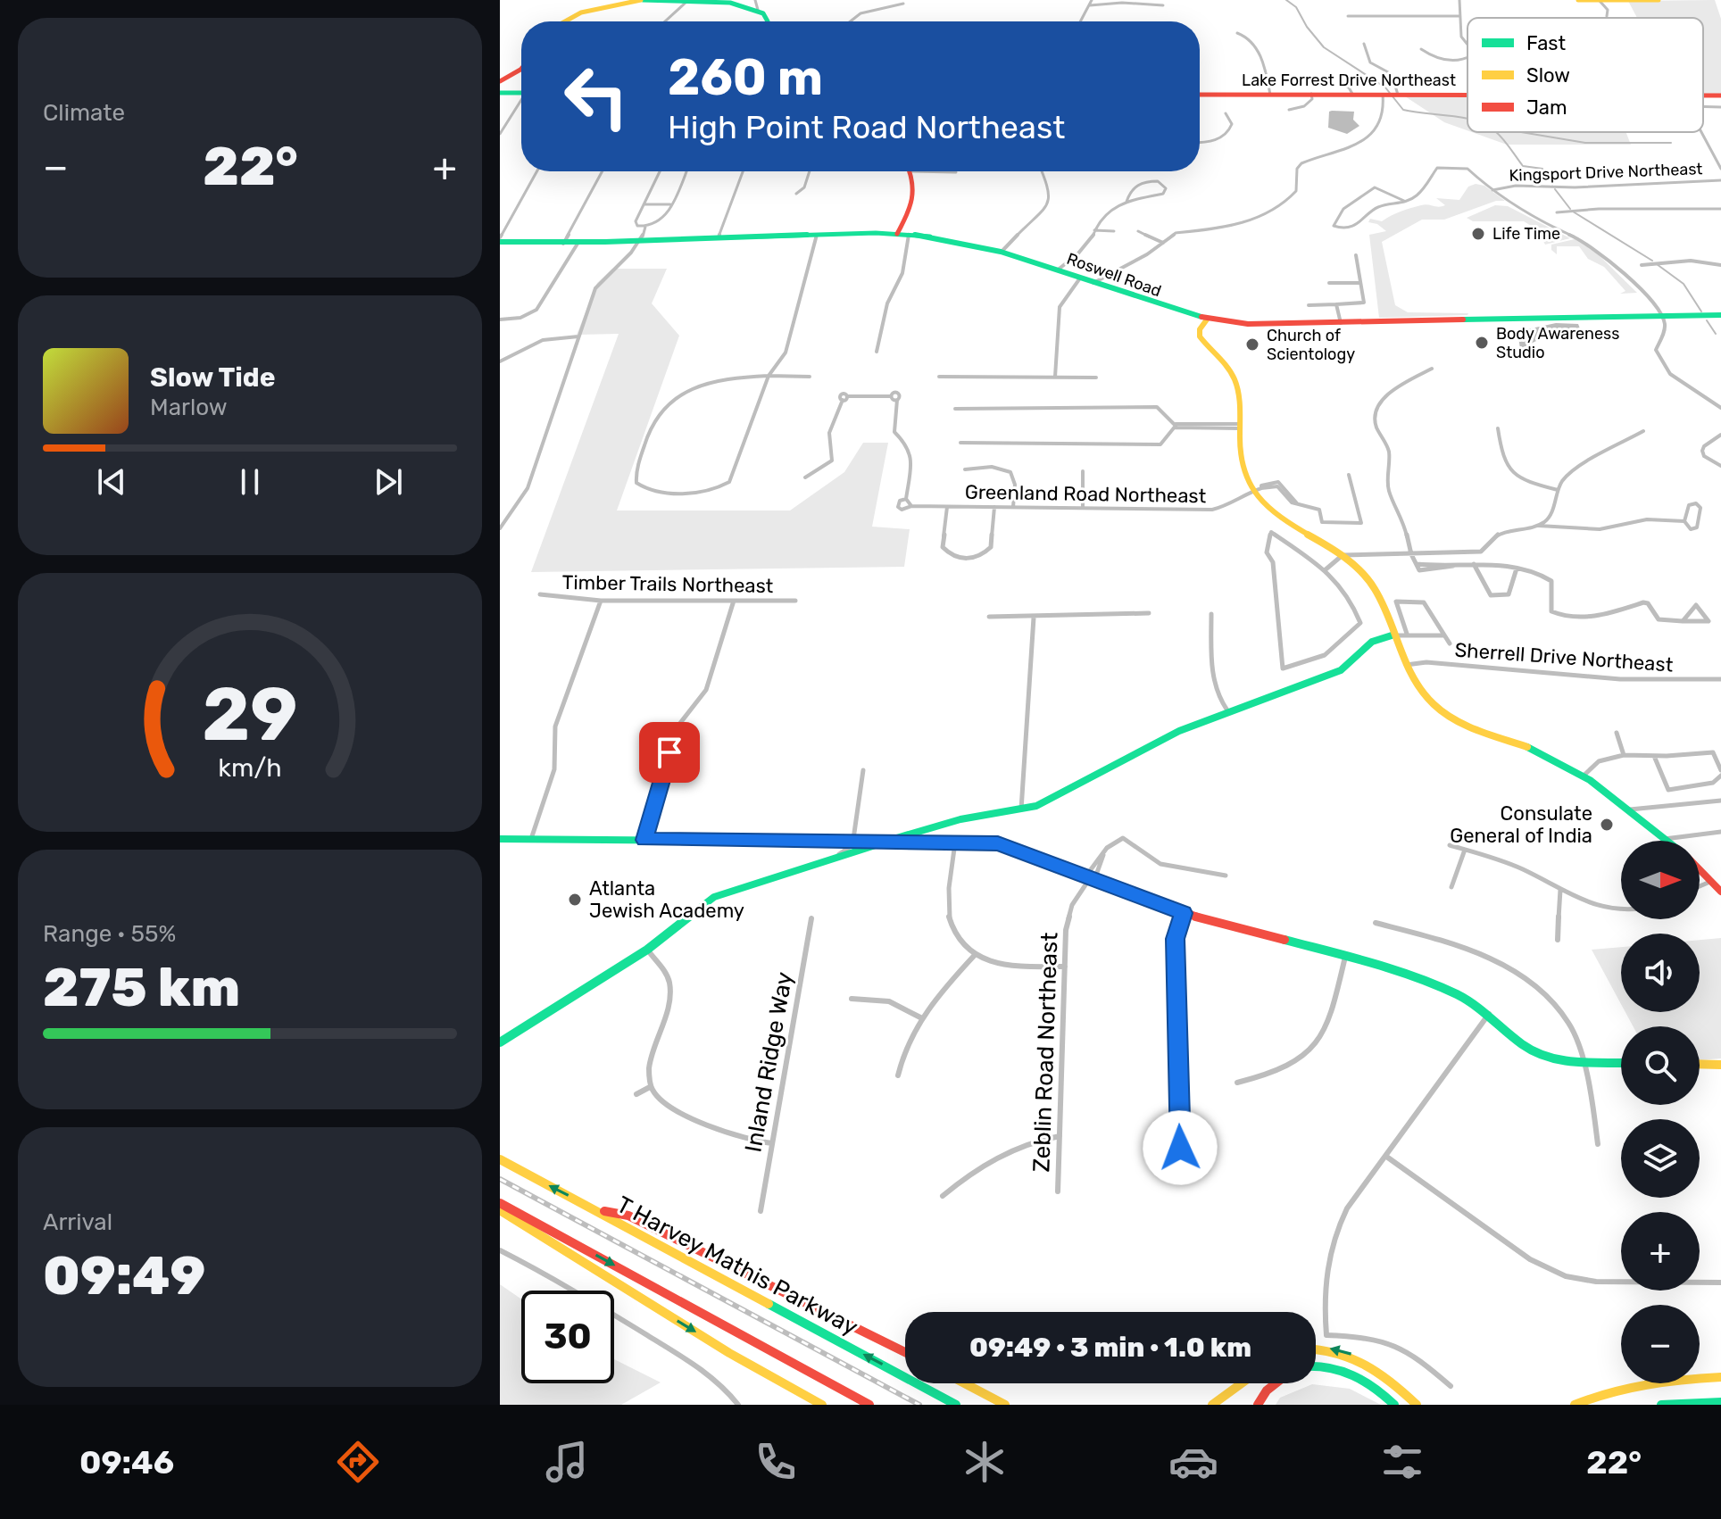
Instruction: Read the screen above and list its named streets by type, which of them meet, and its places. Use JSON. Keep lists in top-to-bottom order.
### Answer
{
  "streets": {
    "main road": ["Lake Forrest Drive Northeast", "Roswell Road", "T Harvey Mathis Parkway"],
    "street": [
      "Kingsport Drive Northeast",
      "Greenland Road Northeast",
      "Timber Trails Northeast",
      "Sherrell Drive Northeast",
      "Zeblin Road Northeast",
      "Inland Ridge Way"
    ]
  },
  "places": [
    "Life Time",
    "Body Awareness Studio",
    "Church of Scientology",
    "Consulate General of India",
    "Atlanta Jewish Academy"
  ],
  "legend": ["Fast", "Slow", "Jam"],
  "north": "right",
  "page": {
    "tile": [
      "Climate",
      ["Range · 55%", "275 km"],
      ["Arrival", "09:49"]
    ],
    "turn": ["260 m", "High Point Road Northeast"],
    "heat": ["−", "22°", "+"],
    "song": ["Slow Tide", "Marlow"],
    "map_buttons": ["+", "−"],
    "limit": "30",
    "trip": "09:49 · 3 min · 1.0 km",
    "tabs": ["09:46", "22°"],
    "gauge": ["29", "km/h"]
  }
}
